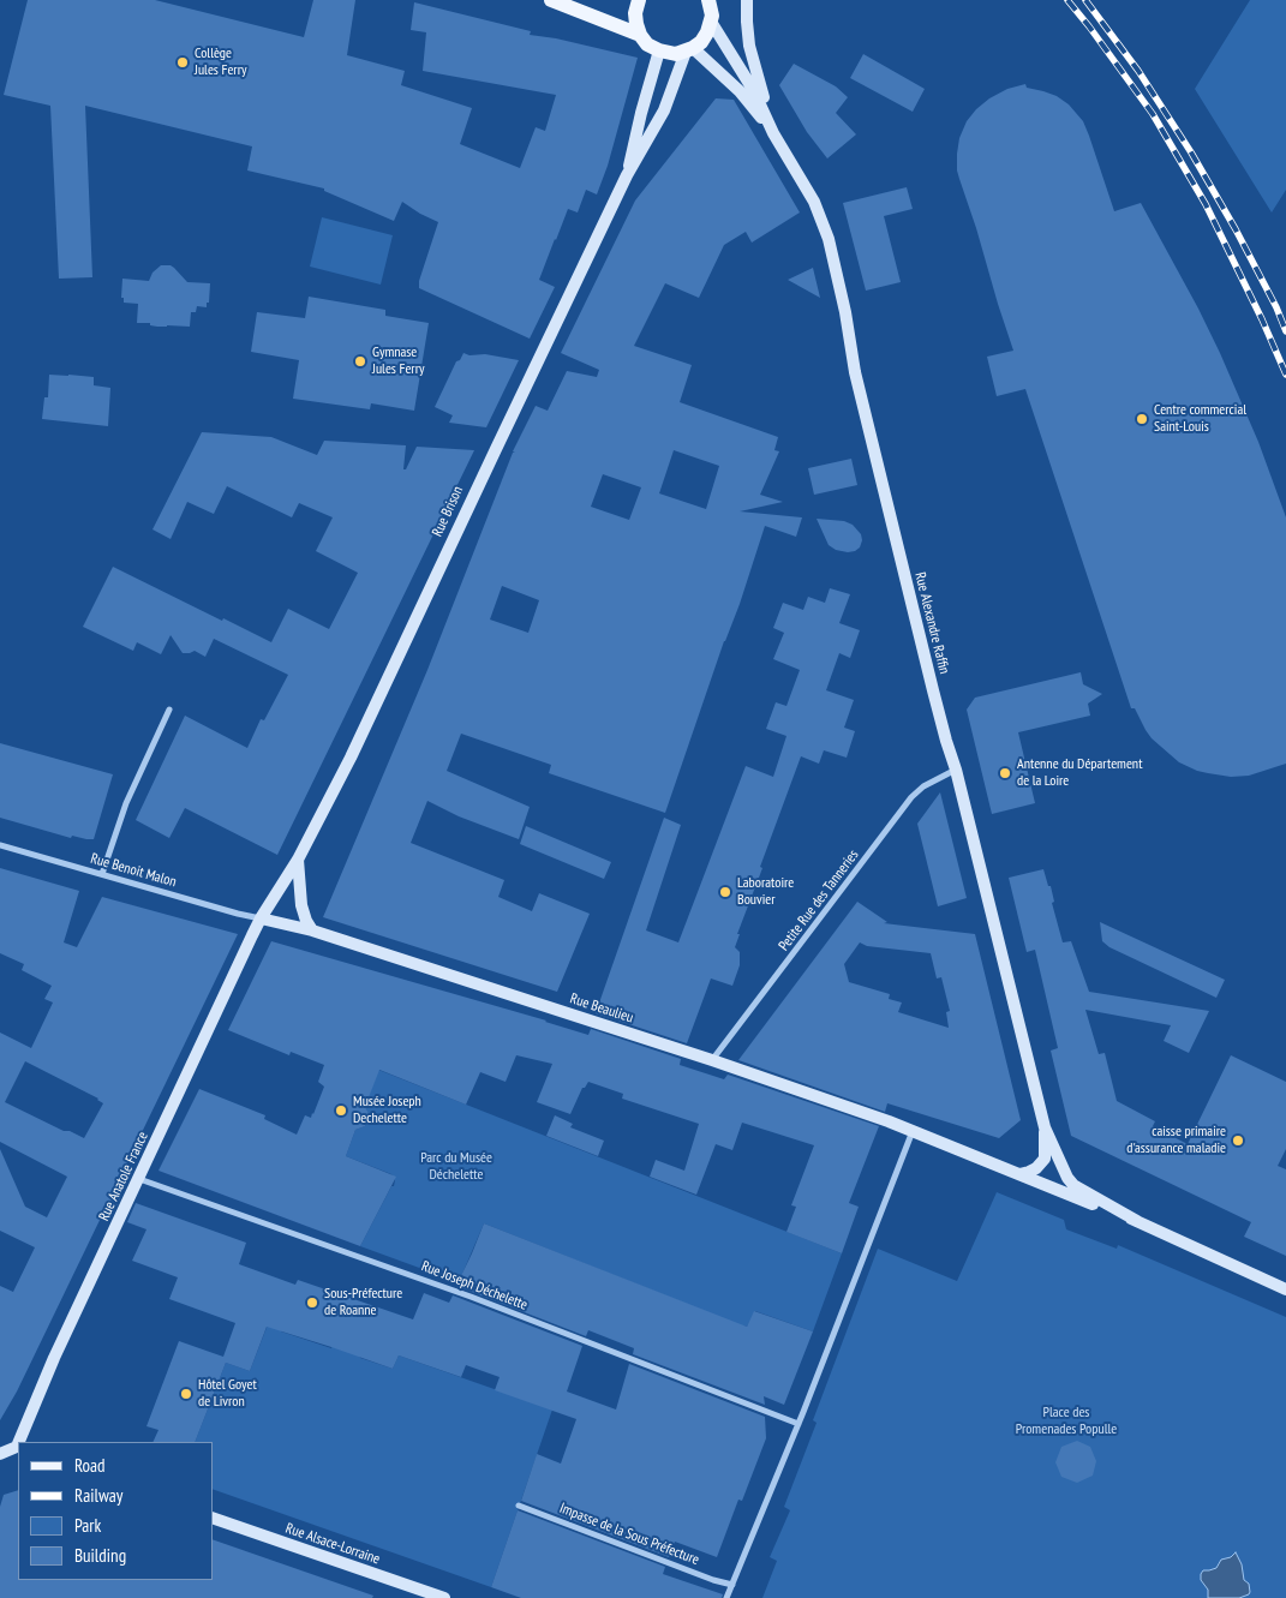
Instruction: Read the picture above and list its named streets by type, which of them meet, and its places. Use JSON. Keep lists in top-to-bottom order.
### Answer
{
  "streets": {
    "street": [
      "Rue Brison",
      "Rue Alexandre Raffin",
      "Rue Benoit Malon",
      "Petite Rue des Tanneries",
      "Rue Beaulieu",
      "Rue Anatole France",
      "Rue Joseph Déchelette",
      "Impasse de la Sous Préfecture",
      "Rue Alsace-Lorraine"
    ]
  },
  "crossings": [
    ["Rue Brison", "Rue Alexandre Raffin"],
    ["Rue Brison", "Rue Benoit Malon"],
    ["Rue Brison", "Rue Beaulieu"],
    ["Rue Brison", "Rue Anatole France"],
    ["Rue Alexandre Raffin", "Petite Rue des Tanneries"],
    ["Rue Benoit Malon", "Rue Beaulieu"],
    ["Rue Benoit Malon", "Rue Anatole France"],
    ["Petite Rue des Tanneries", "Rue Beaulieu"],
    ["Rue Beaulieu", "Rue Anatole France"],
    ["Rue Anatole France", "Rue Joseph Déchelette"]
  ],
  "parks": ["Parc du Musée Déchelette", "Place des Promenades Populle"],
  "places": [
    "Collège Jules Ferry",
    "Gymnase Jules Ferry",
    "Centre commercial Saint-Louis",
    "Antenne du Département de la Loire",
    "Laboratoire Bouvier",
    "Musée Joseph Dechelette",
    "caisse primaire d'assurance maladie",
    "Sous-Préfecture de Roanne",
    "Hôtel Goyet de Livron"
  ],
  "legend": [
    "Road",
    "Railway",
    "Park",
    "Building"
  ]
}
